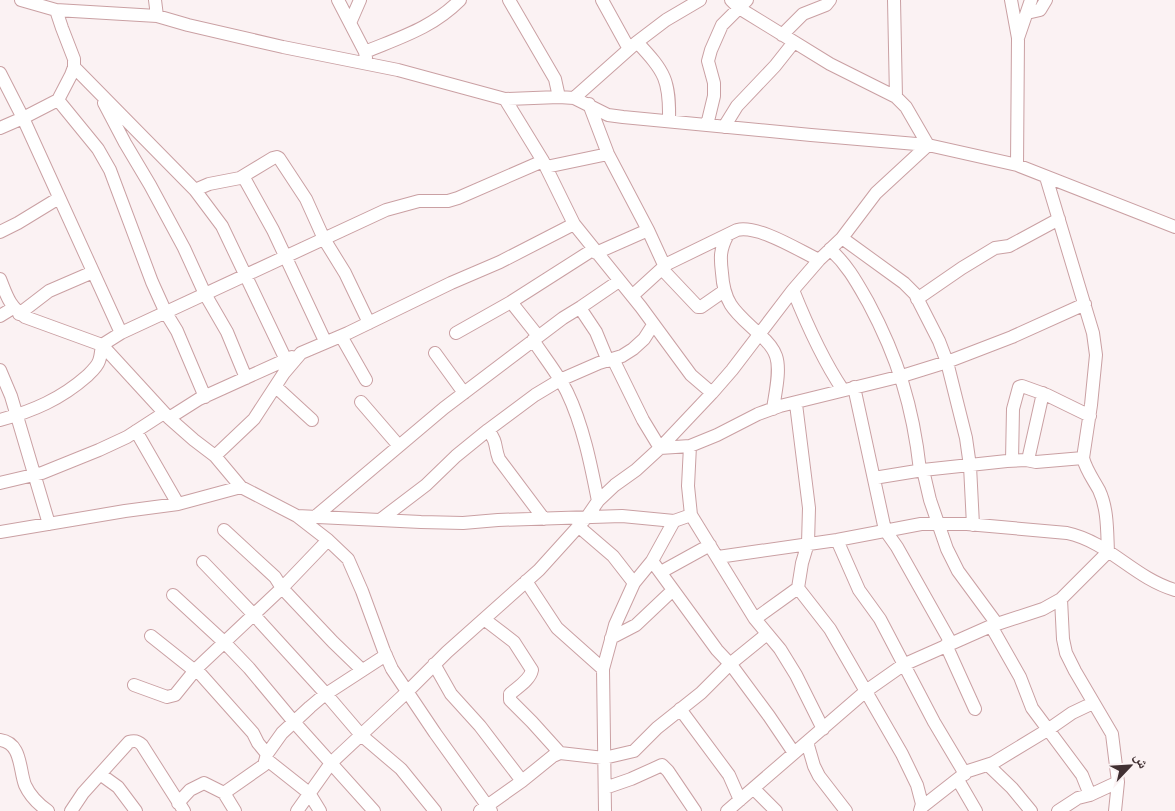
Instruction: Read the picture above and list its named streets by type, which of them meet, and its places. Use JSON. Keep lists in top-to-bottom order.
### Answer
{
  "north": "top right"
}
